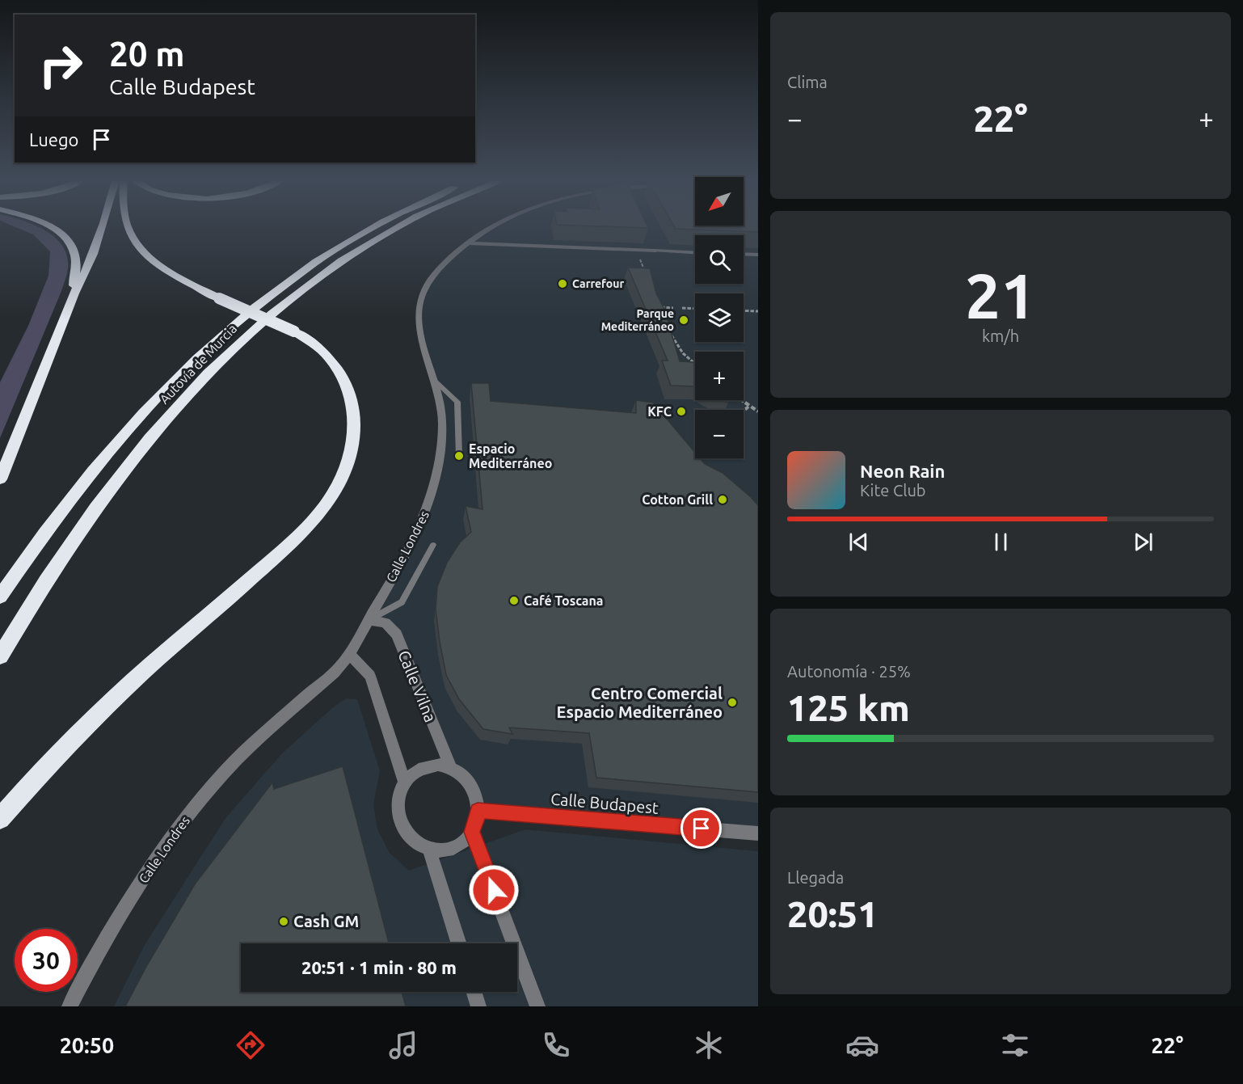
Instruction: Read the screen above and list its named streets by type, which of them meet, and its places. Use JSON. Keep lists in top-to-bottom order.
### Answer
{
  "streets": {
    "highway": ["Autovía de Murcia"],
    "street": ["Calle Londres", "Calle Vilna", "Calle Budapest"]
  },
  "crossings": [
    ["Calle Londres", "Calle Vilna"],
    ["Calle Vilna", "Calle Budapest"]
  ],
  "places": [
    "Carrefour",
    "Parque Mediterráneo",
    "KFC",
    "Espacio Mediterráneo",
    "Cotton Grill",
    "Café Toscana",
    "Centro Comercial Espacio Mediterráneo",
    "Cash GM"
  ],
  "north": "bottom left",
  "page": {
    "tile": [
      "Clima",
      ["21", "km/h"],
      ["Autonomía · 25%", "125 km"],
      ["Llegada", "20:51"]
    ],
    "turn": ["20 m", "Calle Budapest"],
    "heat": ["−", "22°", "+"],
    "then": "Luego",
    "map_buttons": ["+", "−"],
    "song": ["Neon Rain", "Kite Club"],
    "limit": "30",
    "trip": "20:51 · 1 min · 80 m",
    "tabs": ["20:50", "22°"]
  }
}
